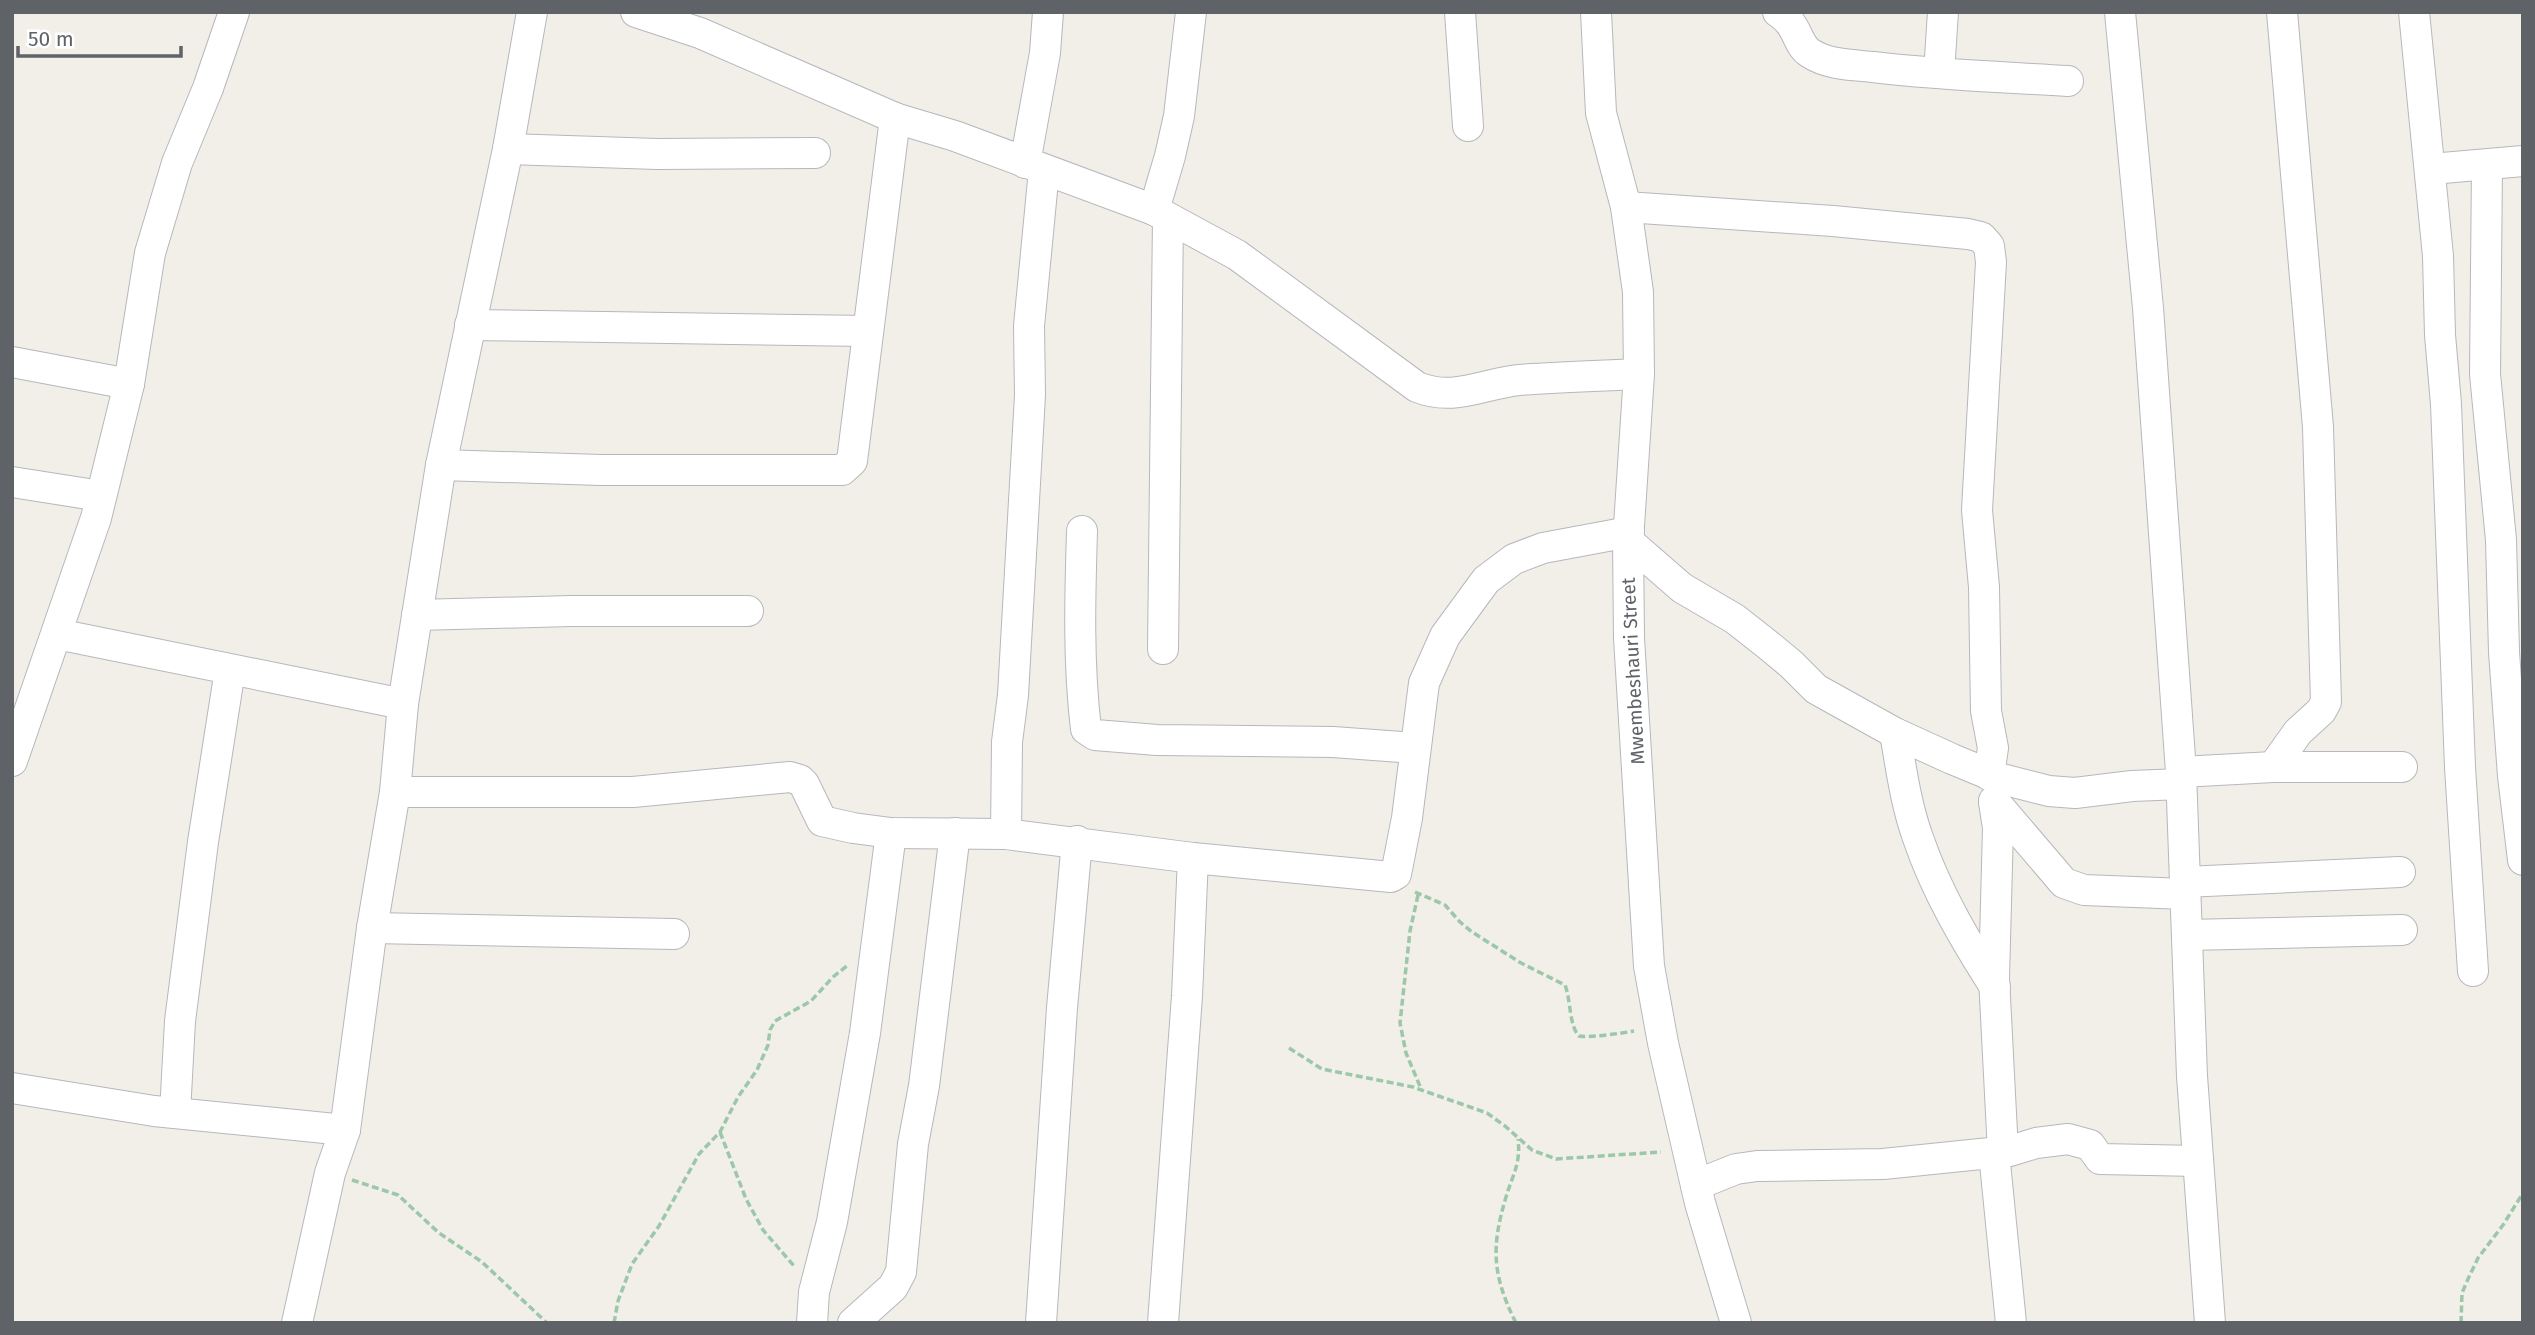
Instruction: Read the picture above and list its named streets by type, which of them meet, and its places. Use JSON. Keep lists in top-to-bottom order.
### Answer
{
  "streets": {
    "street": ["Mwembeshauri Street"]
  },
  "scale_bar": "50 m"
}
